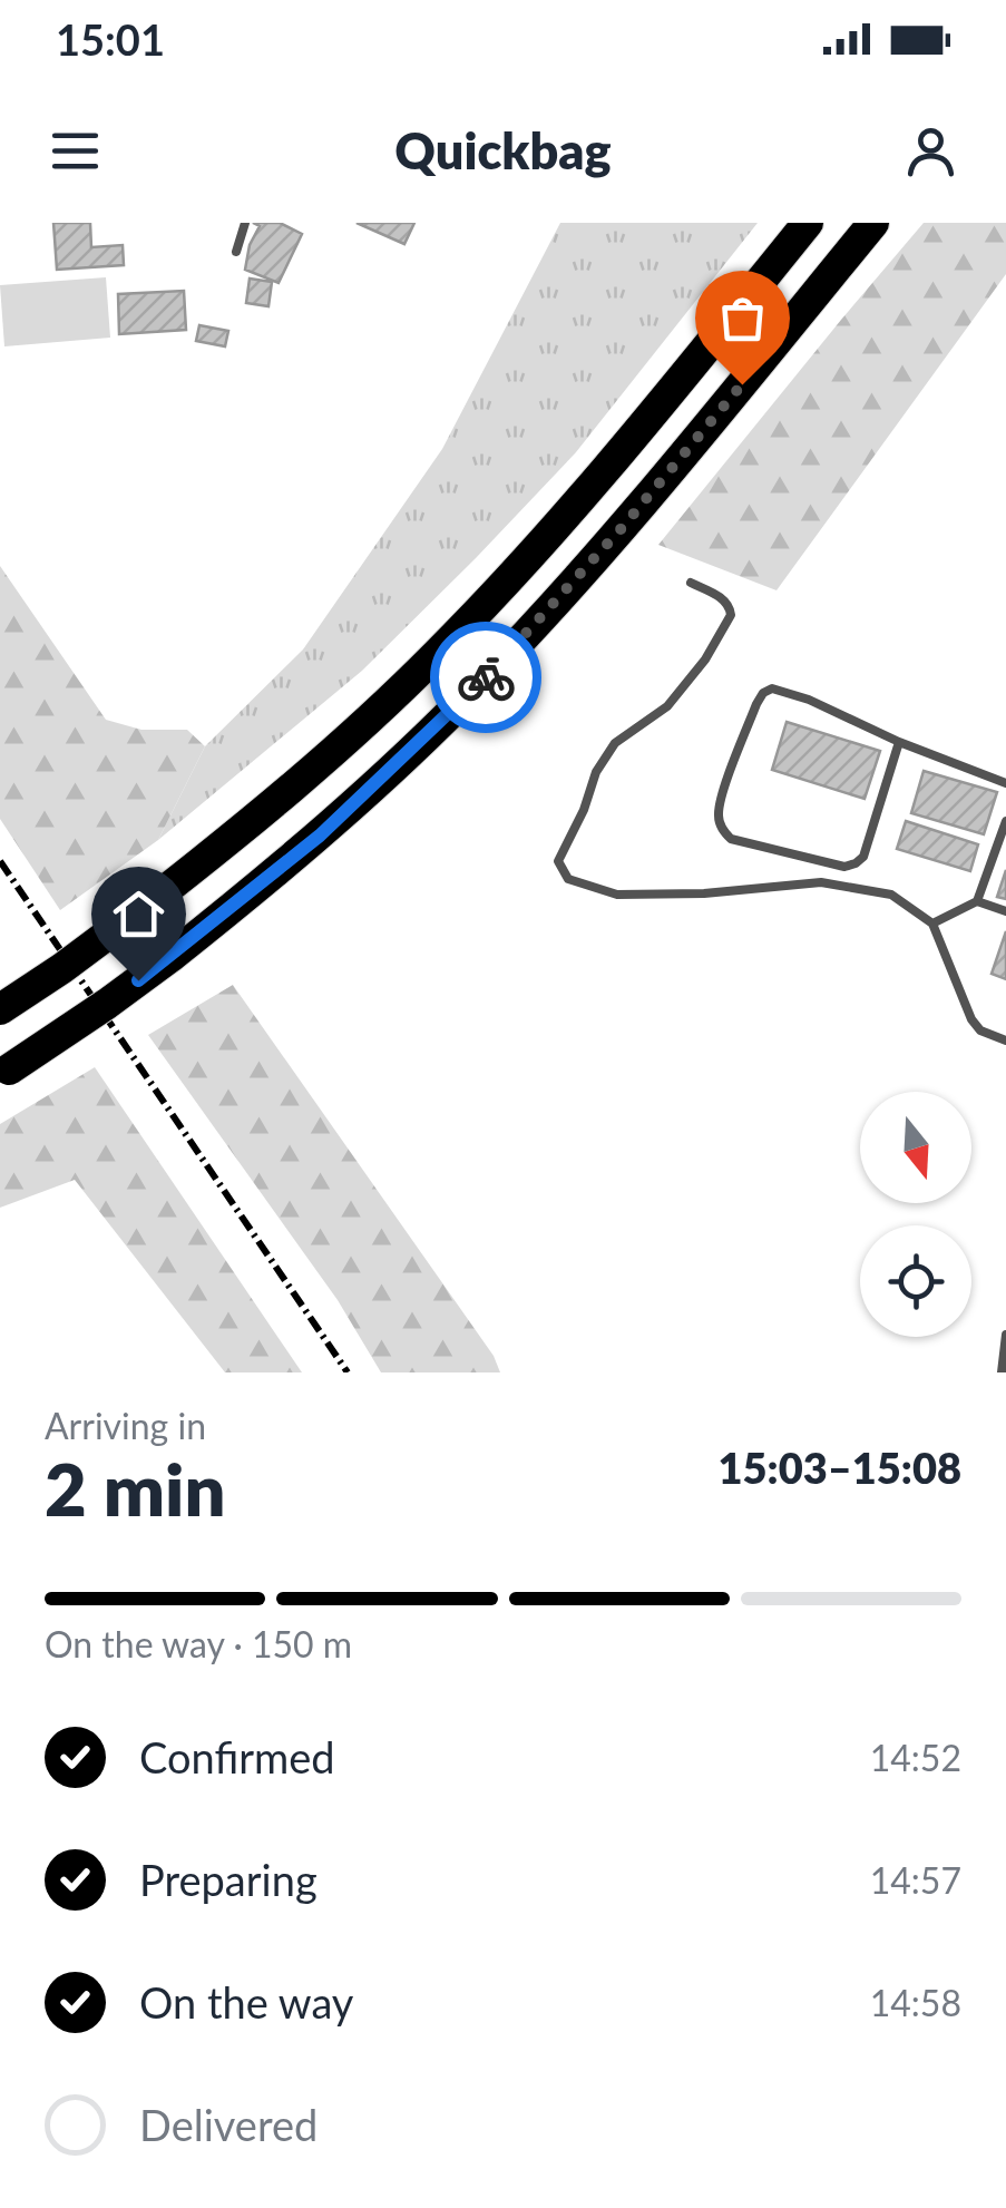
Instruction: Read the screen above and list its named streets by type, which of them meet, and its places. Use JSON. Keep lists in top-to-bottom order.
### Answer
{
  "north": "bottom",
  "page": {
    "status": "15:01",
    "header": "Quickbag",
    "heading": ["2 min", "Arriving in", "15:03–15:08"],
    "bar": "On the way · 150 m",
    "list": [
      ["Confirmed", "14:52"],
      ["Preparing", "14:57"],
      ["On the way", "14:58"],
      "Delivered"
    ]
  }
}
